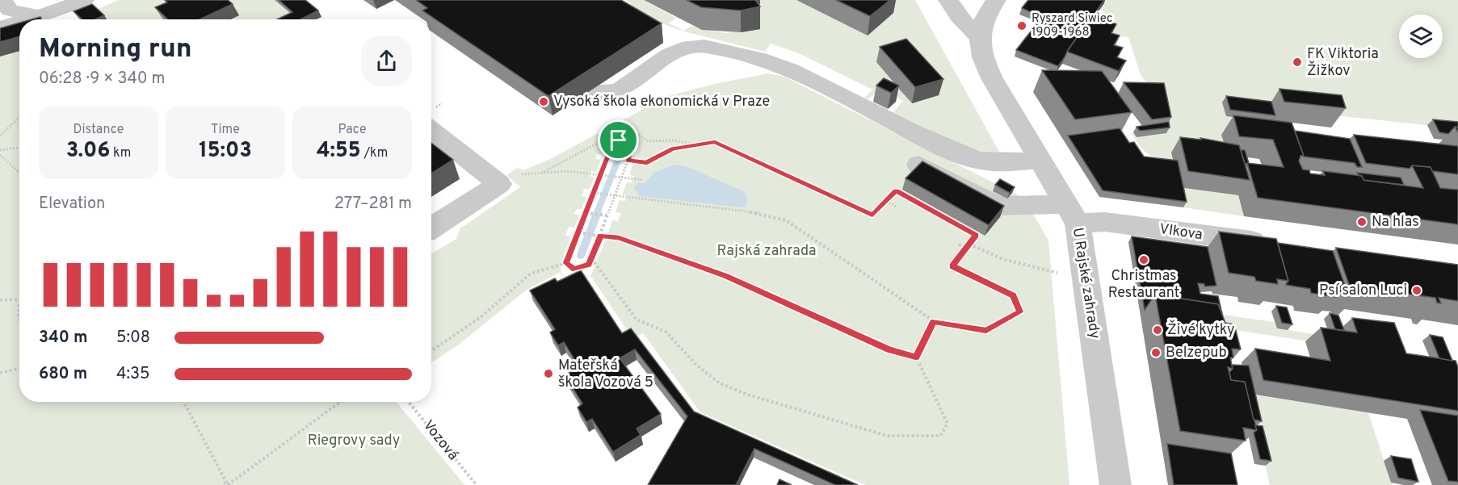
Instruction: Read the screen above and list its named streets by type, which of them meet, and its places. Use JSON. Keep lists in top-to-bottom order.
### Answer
{
  "streets": {
    "street": ["Vlkova", "U Rajské zahrady"],
    "path": ["Vozová"]
  },
  "crossings": [
    ["Vlkova", "U Rajské zahrady"]
  ],
  "parks": ["Rajská zahrada", "Riegrovy sady"],
  "places": [
    "Ryszard Siwiec 1909-1968",
    "FK Viktoria Žižkov",
    "Vysoká škola ekonomická v Praze",
    "Na hlas",
    "Christmas Restaurant",
    "Psí salon Luci",
    "Živé kytky",
    "Belzepub",
    "Mateřská škola Vozová 5"
  ],
  "page": {
    "heading": ["Morning run", "06:28 · 9 × 340 m"],
    "stats": [
      ["Distance", "3.06 km"],
      ["Time", "15:03"],
      ["Pace", "4:55 /km"]
    ],
    "chart": ["Elevation", "277–281 m"],
    "list": [
      {
        "name": "340 m",
        "note": "5:08"
      },
      {
        "name": "680 m",
        "note": "4:35"
      }
    ]
  }
}
